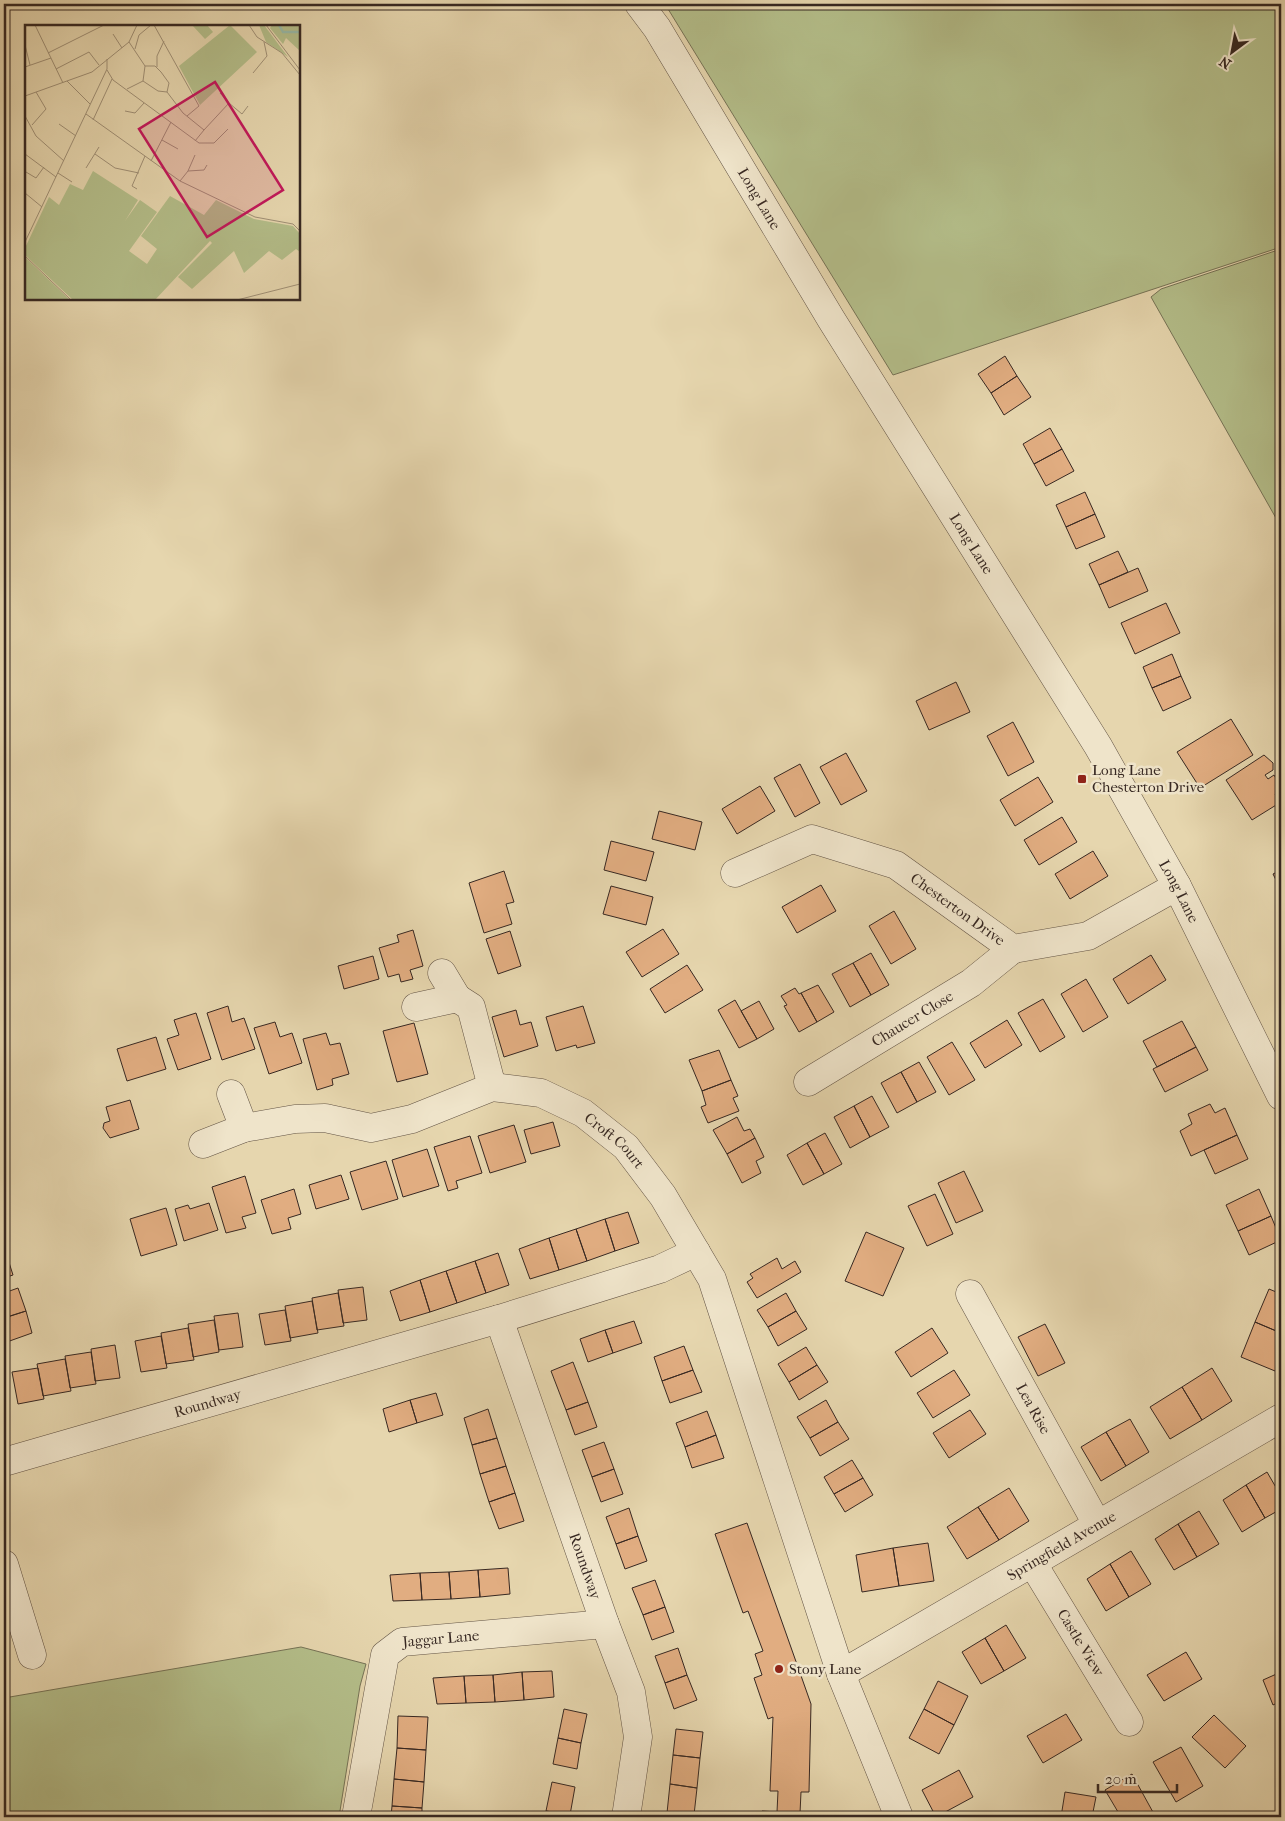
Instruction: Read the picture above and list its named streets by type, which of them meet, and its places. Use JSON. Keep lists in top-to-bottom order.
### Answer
{
  "streets": {
    "street": [
      "Long Lane",
      "Chesterton Drive",
      "Chaucer Close",
      "Croft Court",
      "Roundway",
      "Lea Rise",
      "Springfield Avenue",
      "Jaggar Lane",
      "Castle View"
    ]
  },
  "crossings": [
    ["Long Lane", "Chesterton Drive"],
    ["Chesterton Drive", "Chaucer Close"],
    ["Croft Court", "Roundway"],
    ["Roundway", "Jaggar Lane"],
    ["Lea Rise", "Springfield Avenue"],
    ["Springfield Avenue", "Castle View"]
  ],
  "places": {
    "transit": ["Long Lane Chesterton Drive"],
    "other": ["Stony Lane"]
  },
  "scale_bar": "20 m",
  "north": "bottom left"
}
